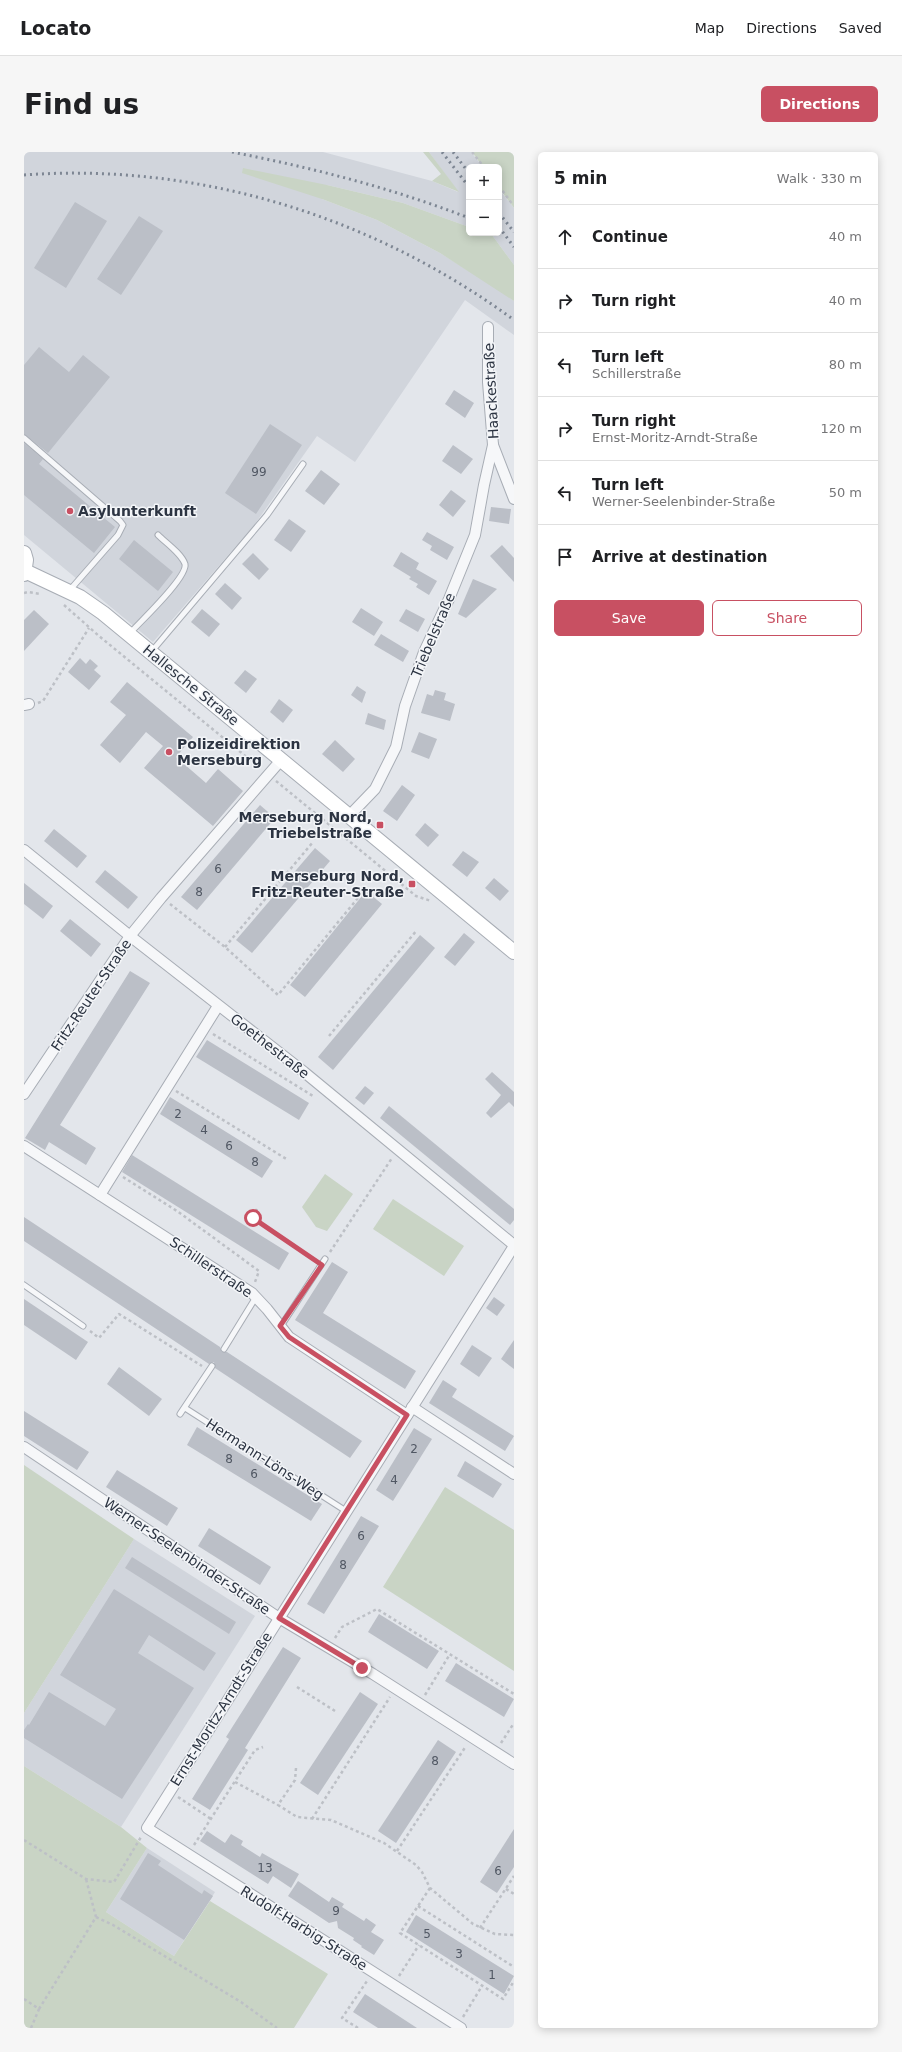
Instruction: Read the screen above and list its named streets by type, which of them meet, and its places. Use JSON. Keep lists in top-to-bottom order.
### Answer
{
  "streets": {
    "main road": ["Hallesche Straße"],
    "street": [
      "Haackestraße",
      "Triebelstraße",
      "Fritz-Reuter-Straße",
      "Goethestraße",
      "Schillerstraße",
      "Werner-Seelenbinder-Straße",
      "Ernst-Moritz-Arndt-Straße",
      "Rudolf-Harbig-Straße"
    ],
    "lane": ["Hermann-Löns-Weg"]
  },
  "crossings": [
    ["Haackestraße", "Triebelstraße"],
    ["Triebelstraße", "Hallesche Straße"],
    ["Hallesche Straße", "Fritz-Reuter-Straße"],
    ["Fritz-Reuter-Straße", "Goethestraße"],
    ["Goethestraße", "Ernst-Moritz-Arndt-Straße"],
    ["Schillerstraße", "Ernst-Moritz-Arndt-Straße"],
    ["Hermann-Löns-Weg", "Ernst-Moritz-Arndt-Straße"],
    ["Werner-Seelenbinder-Straße", "Ernst-Moritz-Arndt-Straße"],
    ["Ernst-Moritz-Arndt-Straße", "Rudolf-Harbig-Straße"]
  ],
  "places": {
    "other": ["Asylunterkunft", "Polizeidirektion Merseburg"],
    "transit": ["Merseburg Nord, Triebelstraße", "Merseburg Nord, Fritz-Reuter-Straße"]
  },
  "house_numbers": [
    "99",
    "6",
    "8",
    "2",
    "4",
    "6",
    "8",
    "2",
    "8",
    "6",
    "4",
    "6",
    "8",
    "8",
    "13",
    "6",
    "9",
    "5",
    "3",
    "1"
  ],
  "page": {
    "header": "Locato",
    "nav": ["Map", "Directions", "Saved"],
    "buttons": [
      "Directions",
      ["Save", "Share"]
    ],
    "title": "Find us",
    "heading": ["5 min", "Walk · 330 m"],
    "map_buttons": ["+", "−"],
    "list": [
      ["Continue", "40 m"],
      ["Turn right", "40 m"],
      ["Turn left", "Schillerstraße", "80 m"],
      ["Turn right", "Ernst-Moritz-Arndt-Straße", "120 m"],
      ["Turn left", "Werner-Seelenbinder-Straße", "50 m"],
      "Arrive at destination"
    ]
  }
}
